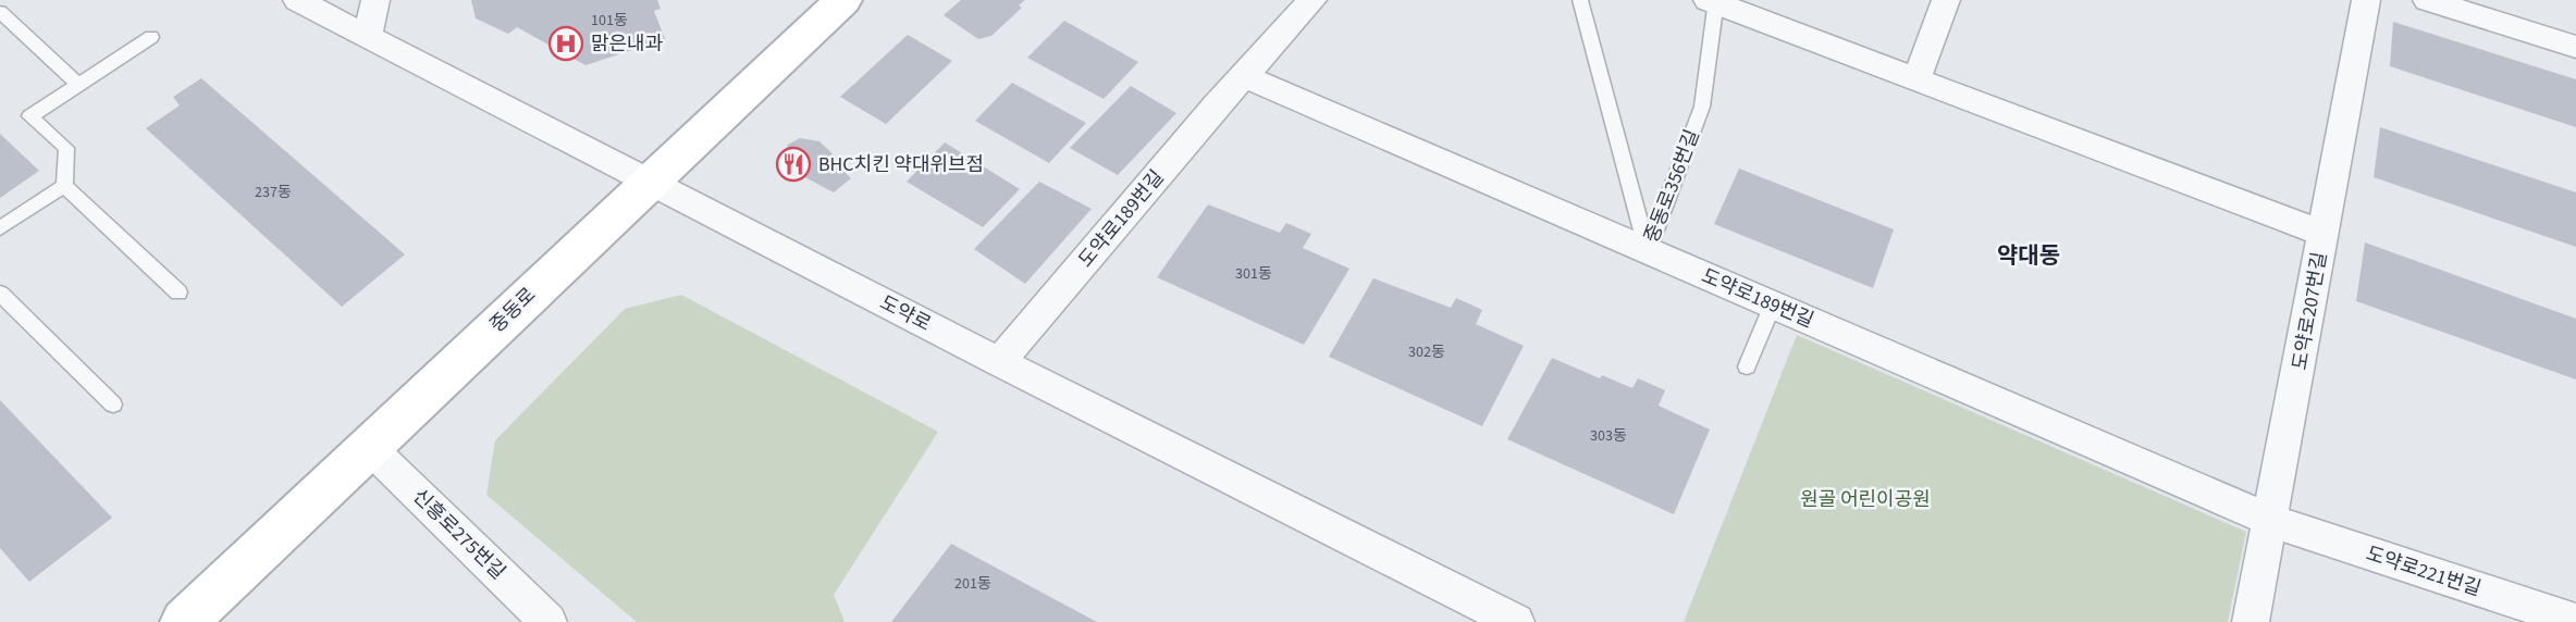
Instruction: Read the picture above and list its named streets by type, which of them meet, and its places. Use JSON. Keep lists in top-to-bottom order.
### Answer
{
  "streets": {
    "street": [
      "중동로356번길",
      "도약로189번길",
      "중동로",
      "도약로207번길",
      "도약로",
      "신흥로275번길",
      "도약로221번길"
    ]
  },
  "crossings": [
    ["중동로356번길", "도약로189번길"],
    ["중동로356번길", "도약로207번길"],
    ["도약로189번길", "도약로207번길"],
    ["도약로189번길", "도약로"],
    ["도약로189번길", "도약로221번길"],
    ["중동로", "도약로"],
    ["중동로", "신흥로275번길"],
    ["도약로207번길", "도약로221번길"]
  ],
  "districts": ["약대동"],
  "parks": ["원골 어린이공원"],
  "places": {
    "hospital": ["맑은내과"],
    "restaurant": ["BHC치킨 약대위브점"]
  },
  "house_numbers": [
    "101동",
    "237동",
    "301동",
    "302동",
    "303동",
    "201동"
  ]
}
